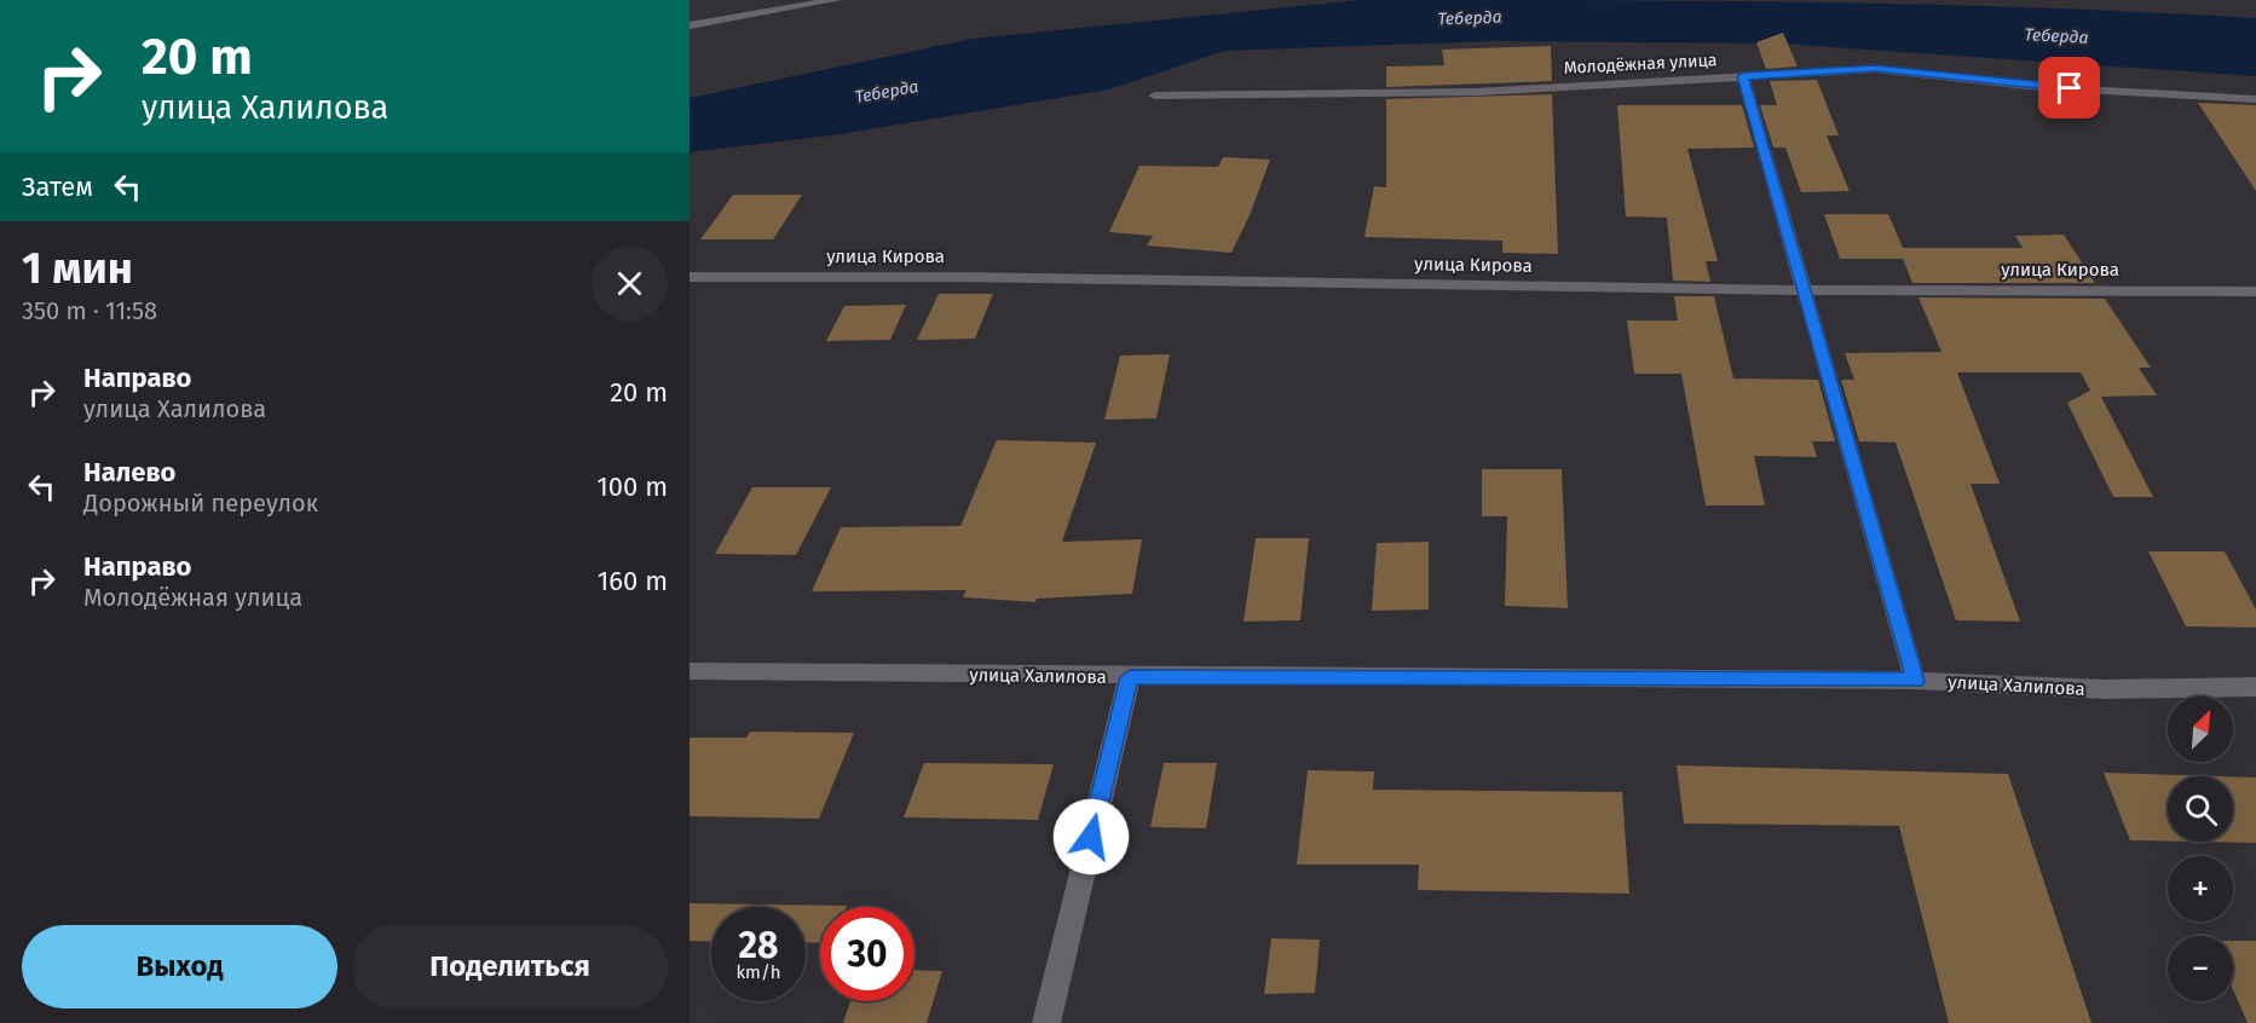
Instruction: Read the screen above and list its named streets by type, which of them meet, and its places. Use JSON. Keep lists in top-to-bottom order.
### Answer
{
  "streets": {
    "street": ["Молодёжная улица", "улица Кирова", "улица Халилова"]
  },
  "water": ["Теберда"],
  "north": "top right",
  "page": {
    "turn": ["20 m", "улица Халилова"],
    "then": "Затем",
    "heading": ["1 мин", "350 m · 11:58"],
    "list": [
      {
        "name": "Направо",
        "note": "улица Халилова",
        "value": "20 m"
      },
      {
        "name": "Налево",
        "note": "Дорожный переулок",
        "value": "100 m"
      },
      {
        "name": "Направо",
        "note": "Молодёжная улица",
        "value": "160 m"
      }
    ],
    "map_buttons": ["+", "−"],
    "speed": "28 km/h",
    "limit": "30",
    "buttons": ["Выход", "Поделиться"]
  }
}
